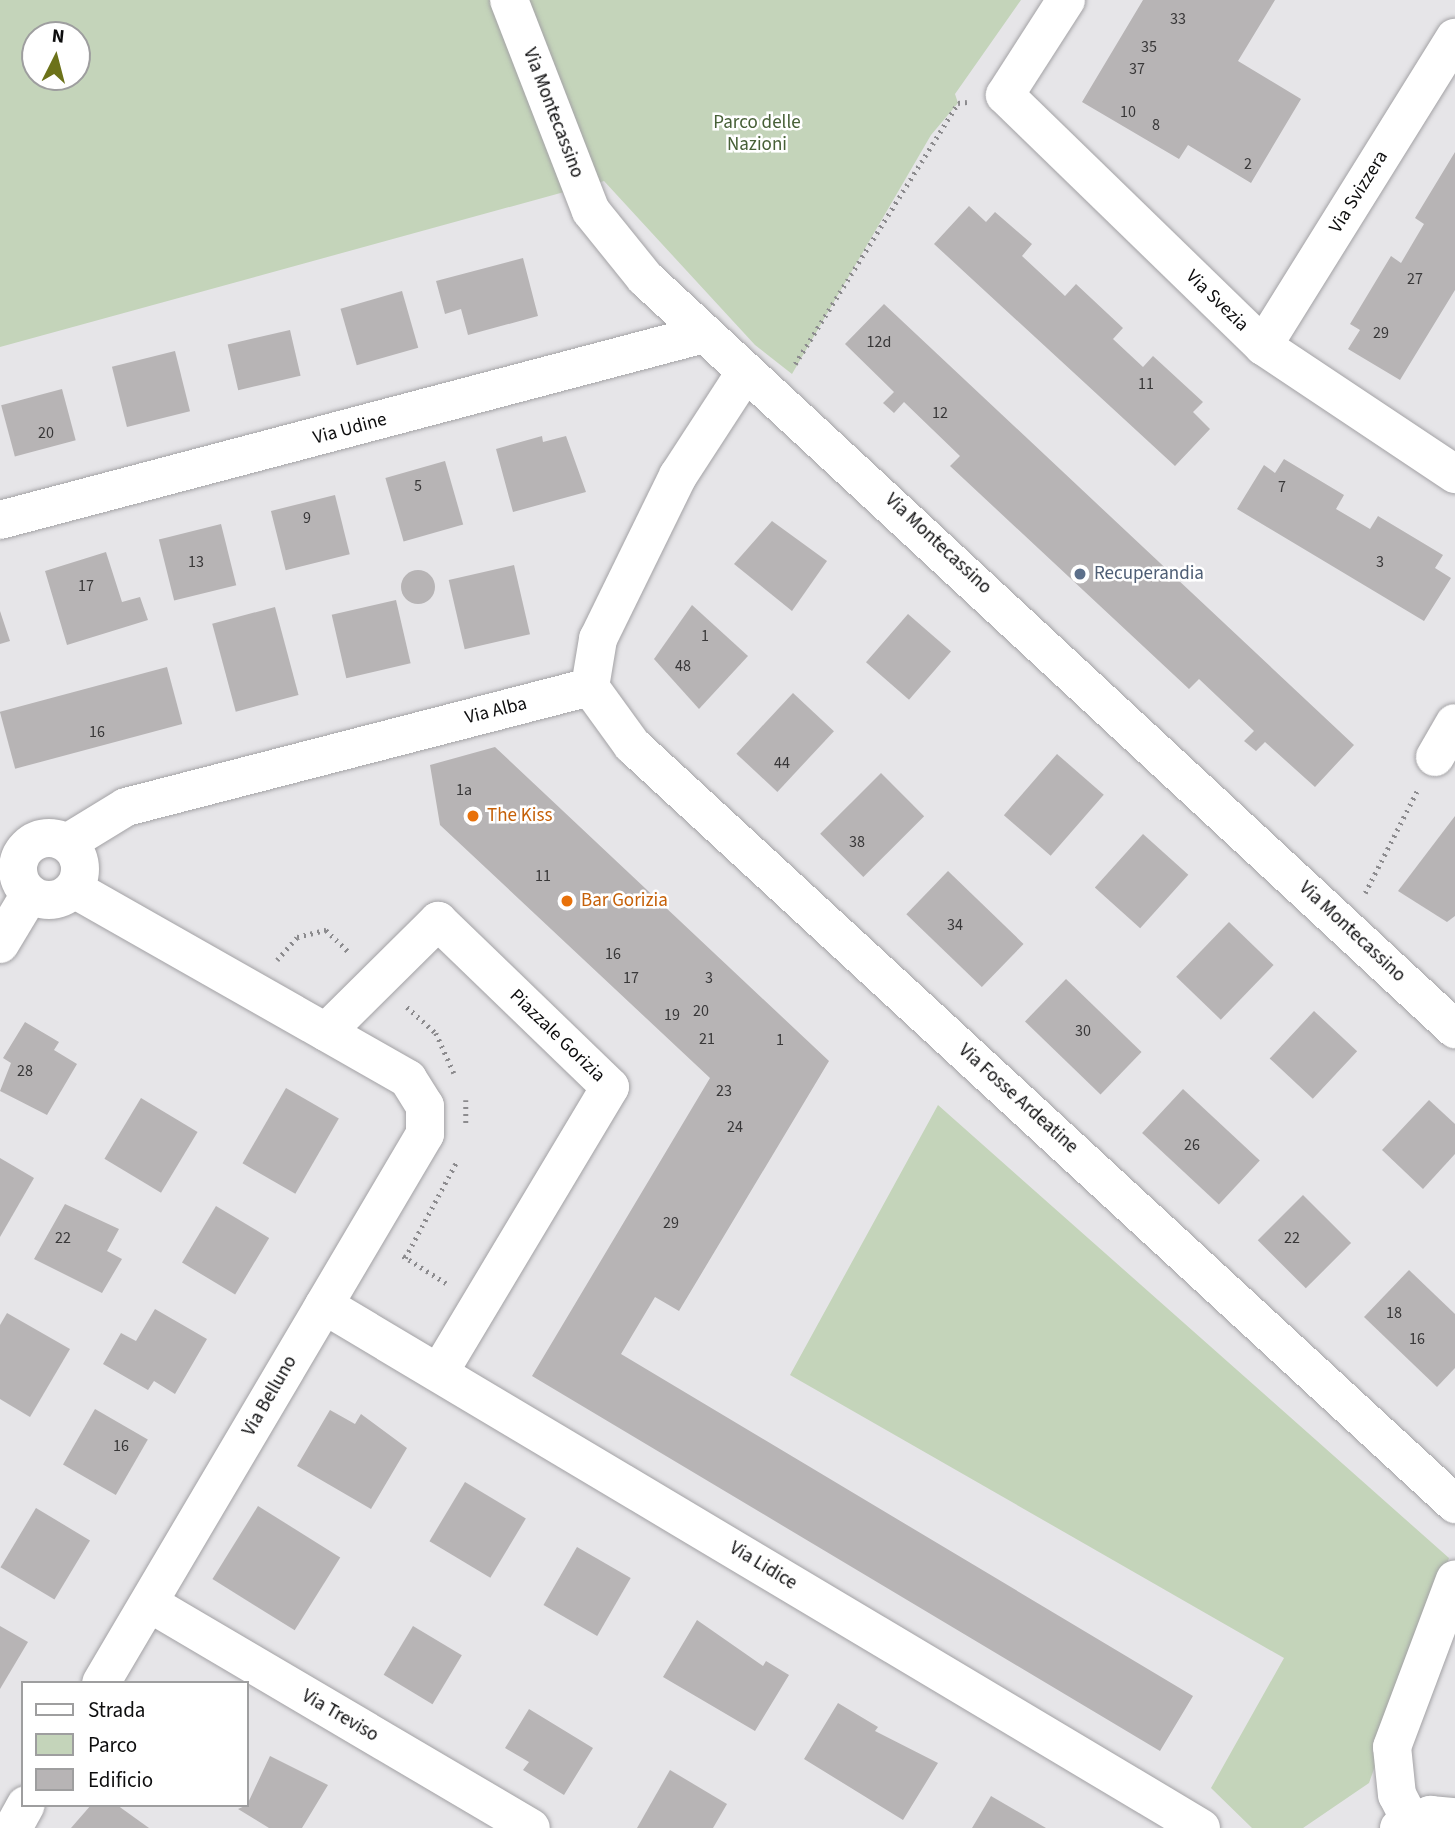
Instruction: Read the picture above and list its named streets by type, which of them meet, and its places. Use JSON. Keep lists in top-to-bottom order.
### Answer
{
  "streets": {
    "street": [
      "Via Montecassino",
      "Via Svizzera",
      "Via Svezia",
      "Via Udine",
      "Via Alba",
      "Piazzale Gorizia",
      "Via Fosse Ardeatine",
      "Via Belluno",
      "Via Lidice",
      "Via Treviso"
    ]
  },
  "crossings": [
    ["Via Montecassino", "Via Udine"],
    ["Via Svizzera", "Via Svezia"],
    ["Via Alba", "Via Fosse Ardeatine"],
    ["Piazzale Gorizia", "Via Belluno"],
    ["Piazzale Gorizia", "Via Lidice"],
    ["Via Belluno", "Via Lidice"],
    ["Via Belluno", "Via Treviso"]
  ],
  "parks": ["Parco delle Nazioni"],
  "places": ["Recuperandia", "The Kiss", "Bar Gorizia"],
  "house_numbers": [
    "33",
    "35",
    "37",
    "10",
    "8",
    "2",
    "27",
    "29",
    "12d",
    "11",
    "12",
    "20",
    "5",
    "7",
    "9",
    "13",
    "3",
    "17",
    "1",
    "48",
    "16",
    "44",
    "1a",
    "38",
    "11",
    "34",
    "16",
    "17",
    "3",
    "20",
    "19",
    "30",
    "21",
    "1",
    "28",
    "23",
    "24",
    "26",
    "29",
    "22",
    "22",
    "18",
    "16",
    "16"
  ],
  "legend": ["Strada", "Parco", "Edificio"],
  "north": "top"
}
